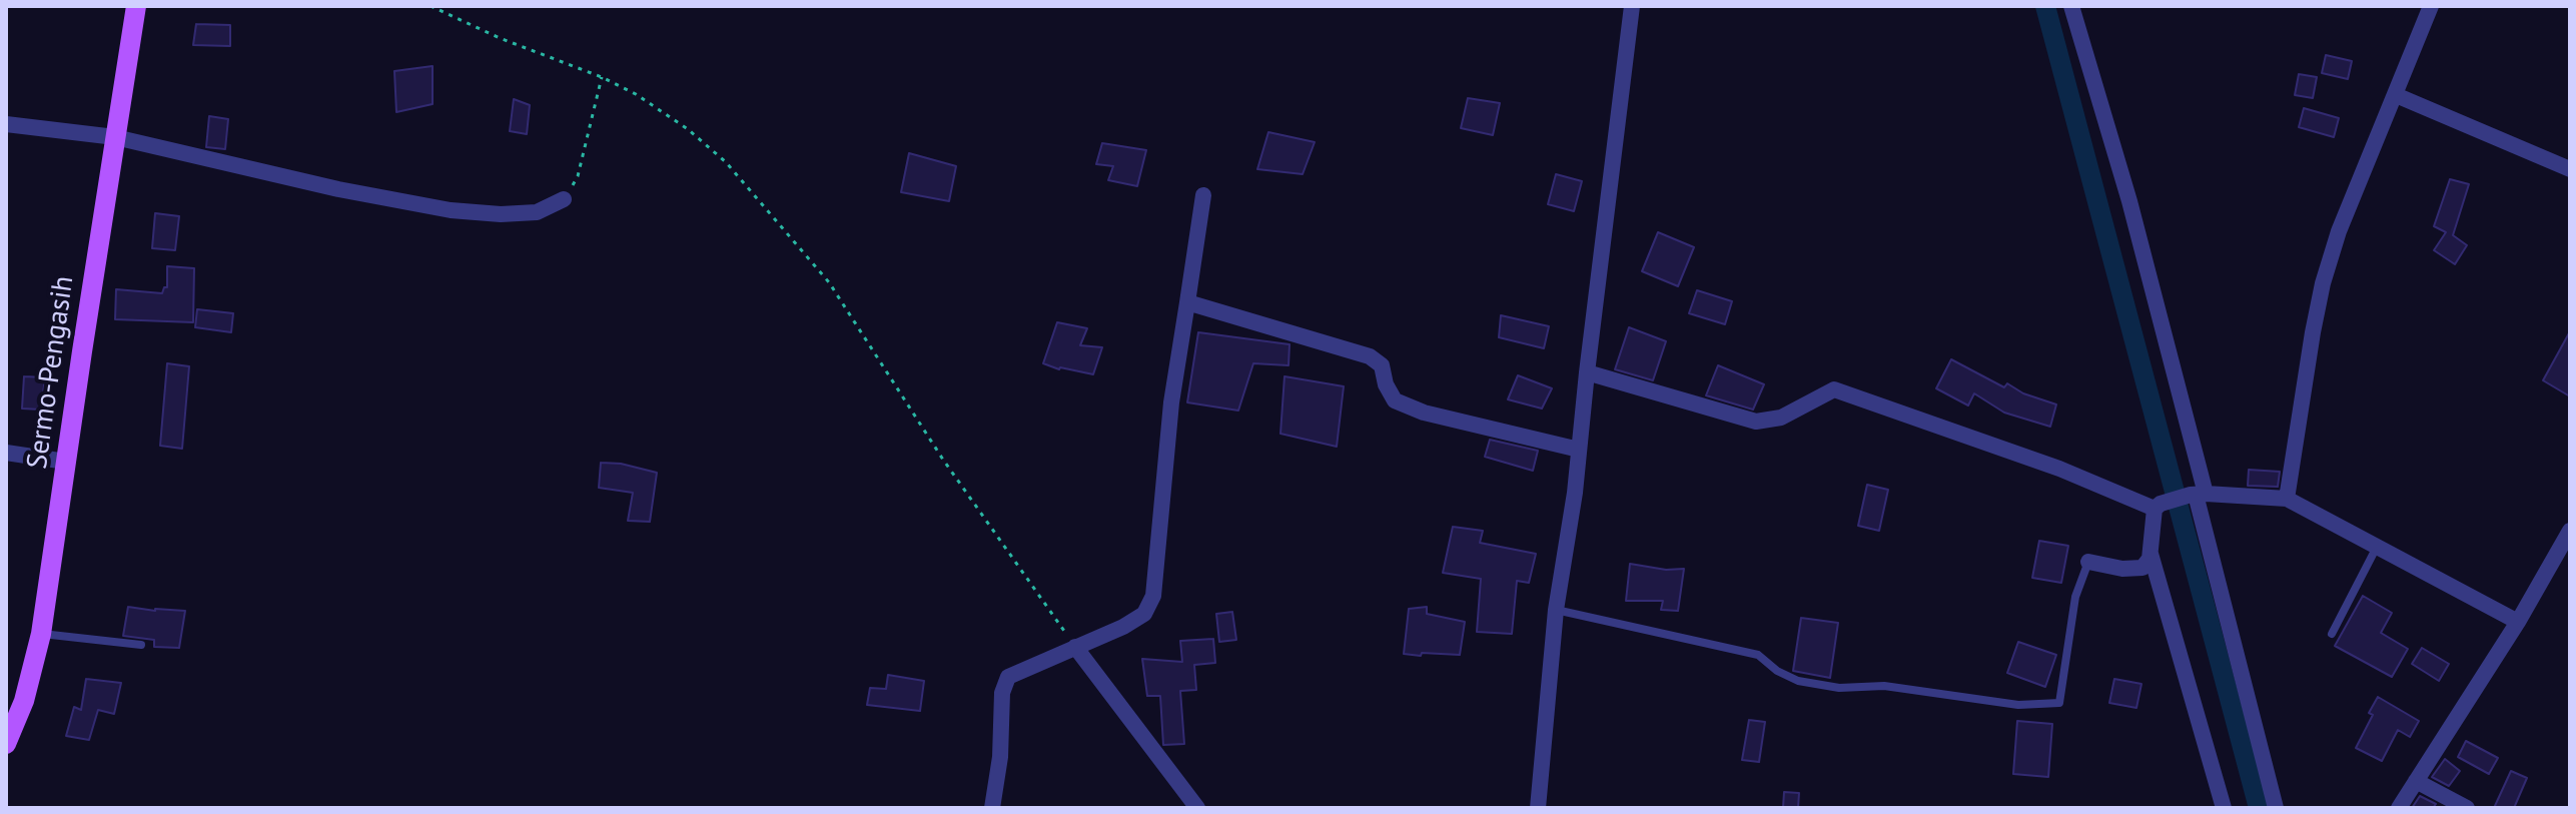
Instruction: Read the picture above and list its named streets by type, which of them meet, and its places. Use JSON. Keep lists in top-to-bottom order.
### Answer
{
  "streets": {
    "main road": ["Sermo-Pengasih"]
  }
}
